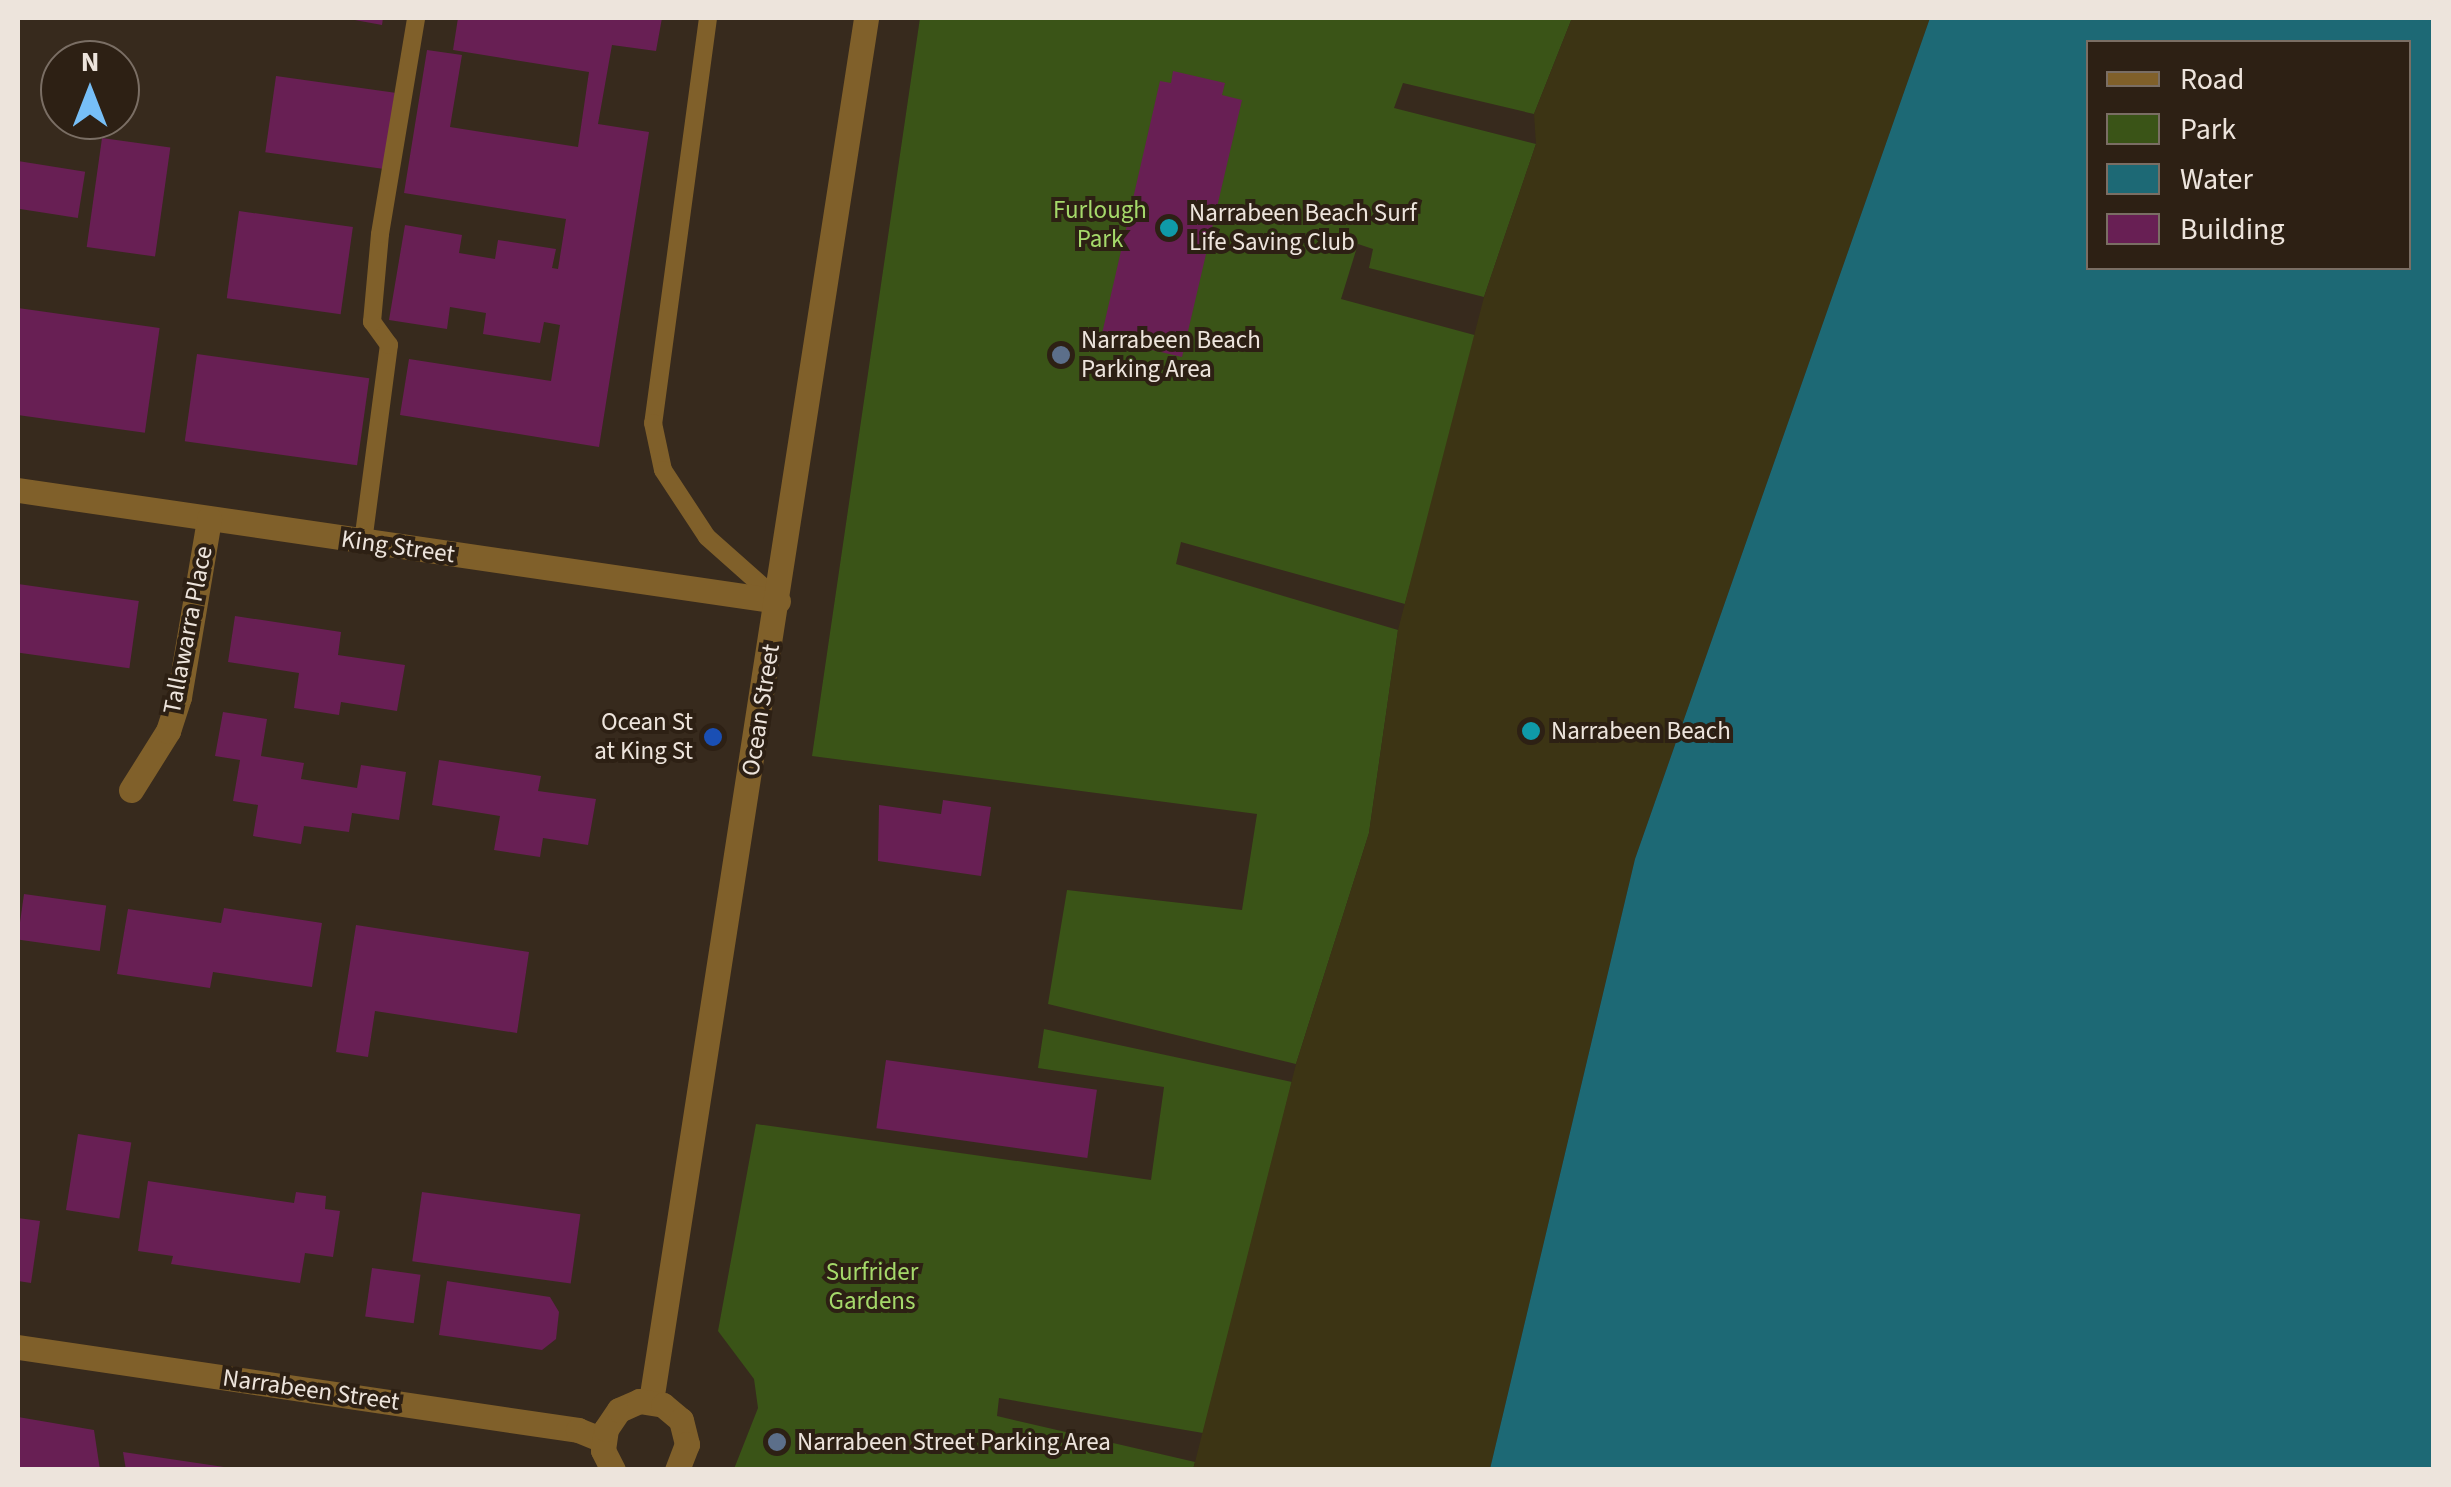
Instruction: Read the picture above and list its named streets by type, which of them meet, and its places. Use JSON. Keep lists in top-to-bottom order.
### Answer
{
  "streets": {
    "street": [
      "King Street",
      "Tallawarra Place",
      "Ocean Street",
      "Narrabeen Street"
    ]
  },
  "crossings": [
    ["King Street", "Tallawarra Place"],
    ["King Street", "Ocean Street"]
  ],
  "parks": ["Furlough Park", "Surfrider Gardens"],
  "places": [
    "Narrabeen Beach Surf Life Saving Club",
    "Narrabeen Beach Parking Area",
    "Narrabeen Beach",
    "Ocean St at King St",
    "Narrabeen Street Parking Area"
  ],
  "legend": [
    "Road",
    "Park",
    "Water",
    "Building"
  ],
  "north": "top"
}
